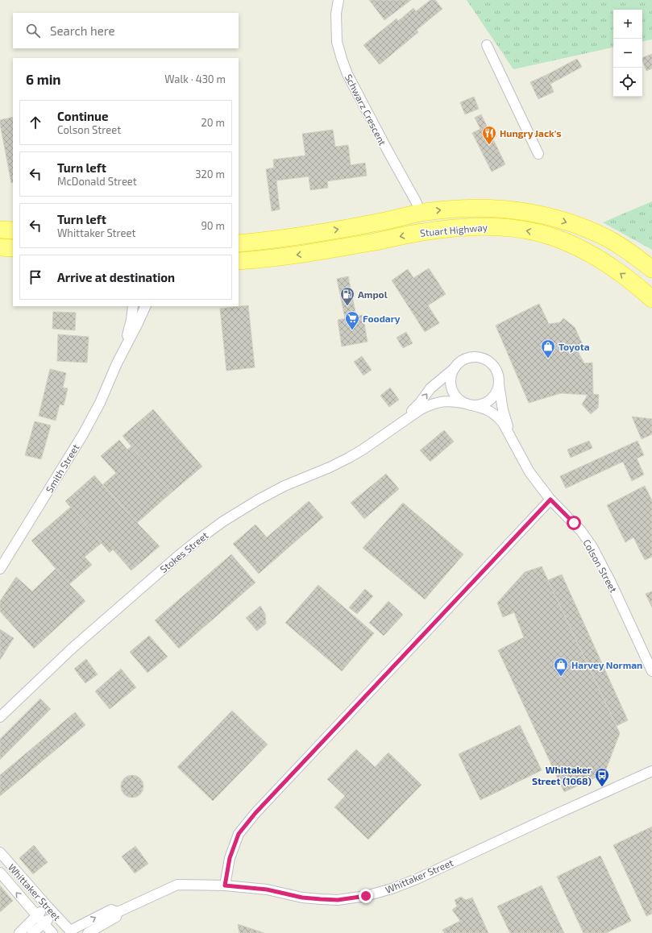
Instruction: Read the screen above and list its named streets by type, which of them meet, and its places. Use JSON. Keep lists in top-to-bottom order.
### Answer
{
  "streets": {
    "highway": ["Stuart Highway"],
    "street": [
      "Schwarz Crescent",
      "Smith Street",
      "Stokes Street",
      "Colson Street",
      "Whittaker Street"
    ]
  },
  "crossings": [
    ["Schwarz Crescent", "Stuart Highway"]
  ],
  "places": {
    "restaurant": ["Hungry Jack's"],
    "fuel station": ["Ampol"],
    "supermarket": ["Foodary"],
    "shop": ["Toyota", "Harvey Norman"],
    "bus stop": ["Whittaker Street (1068)"]
  },
  "page": {
    "map_buttons": ["+", "−"],
    "search": "Search here",
    "heading": ["6 min", "Walk · 430 m"],
    "list": [
      ["Continue", "Colson Street", "20 m"],
      ["Turn left", "McDonald Street", "320 m"],
      ["Turn left", "Whittaker Street", "90 m"],
      "Arrive at destination"
    ]
  }
}
